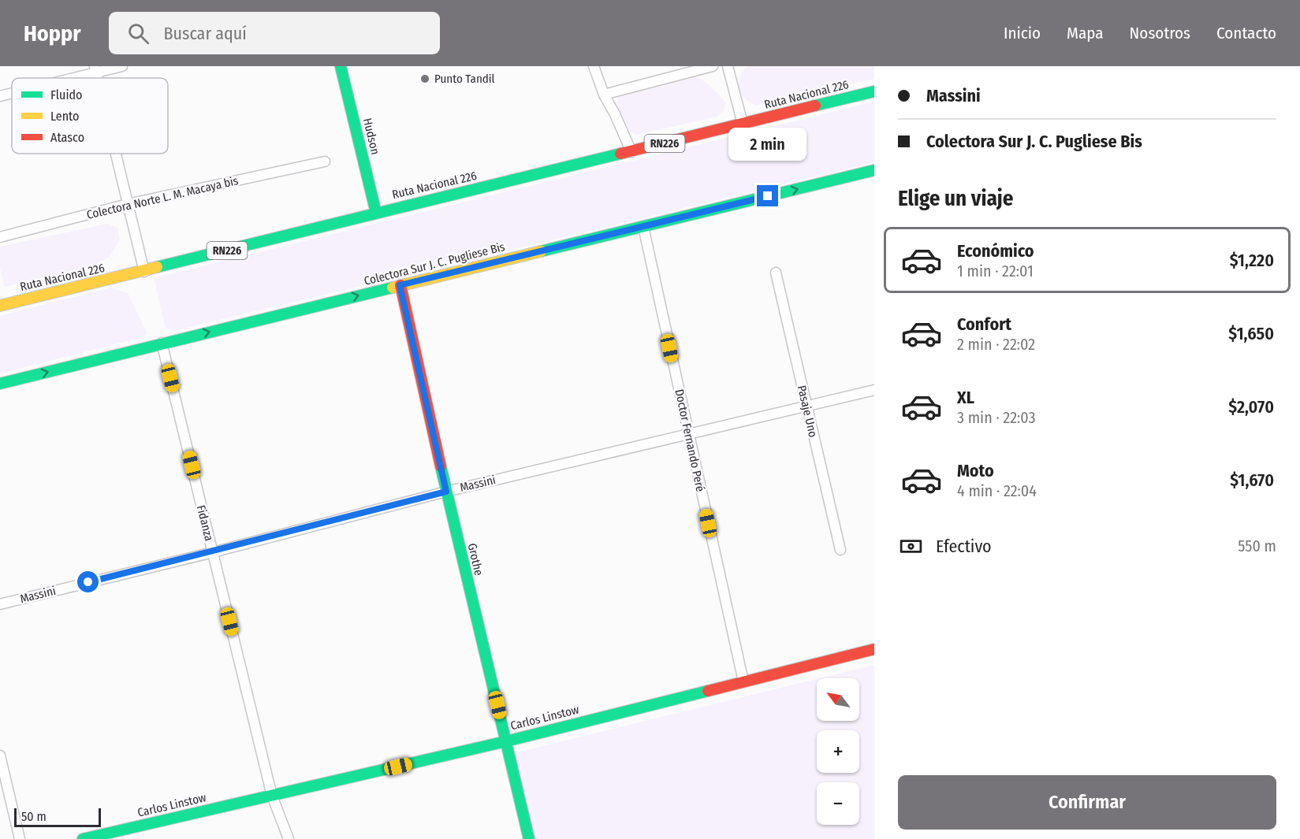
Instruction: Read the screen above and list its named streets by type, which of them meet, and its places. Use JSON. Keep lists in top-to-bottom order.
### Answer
{
  "streets": {
    "main road": [
      "Ruta Nacional 226",
      "Hudson",
      "RN226",
      "Colectora Sur J. C. Pugliese Bis",
      "Grothe",
      "Carlos Linstow"
    ],
    "street": [
      "Colectora Norte L. M. Macaya bis",
      "Pasaje Uno",
      "Doctor Fernando Peré",
      "Massini",
      "Fidanza"
    ]
  },
  "crossings": [
    ["Ruta Nacional 226", "Hudson"],
    ["Colectora Sur J. C. Pugliese Bis", "Doctor Fernando Peré"],
    ["Colectora Sur J. C. Pugliese Bis", "Fidanza"],
    ["Colectora Sur J. C. Pugliese Bis", "Grothe"],
    ["Pasaje Uno", "Massini"],
    ["Doctor Fernando Peré", "Massini"],
    ["Doctor Fernando Peré", "Carlos Linstow"],
    ["Massini", "Fidanza"],
    ["Massini", "Grothe"],
    ["Fidanza", "Carlos Linstow"],
    ["Grothe", "Carlos Linstow"]
  ],
  "one_way": ["Colectora Sur J. C. Pugliese Bis"],
  "places": ["Punto Tandil"],
  "legend": ["Fluido", "Lento", "Atasco"],
  "scale_bar": "50 m",
  "north": "top left",
  "page": {
    "header": "Hoppr",
    "search": "Buscar aquí",
    "nav": [
      "Inicio",
      "Mapa",
      "Nosotros",
      "Contacto"
    ],
    "banner": ["Massini", "Colectora Sur J. C. Pugliese Bis"],
    "bubble": "2 min",
    "heading": "Elige un viaje",
    "list": [
      {
        "name": "Económico",
        "note": "1 min · 22:01",
        "value": "$1,220"
      },
      {
        "name": "Confort",
        "note": "2 min · 22:02",
        "value": "$1,650"
      },
      {
        "name": "XL",
        "note": "3 min · 22:03",
        "value": "$2,070"
      },
      {
        "name": "Moto",
        "note": "4 min · 22:04",
        "value": "$1,670"
      }
    ],
    "pay": ["Efectivo", "550 m"],
    "map_buttons": ["+", "−"],
    "buttons": "Confirmar",
    "scale": "50 m"
  }
}
